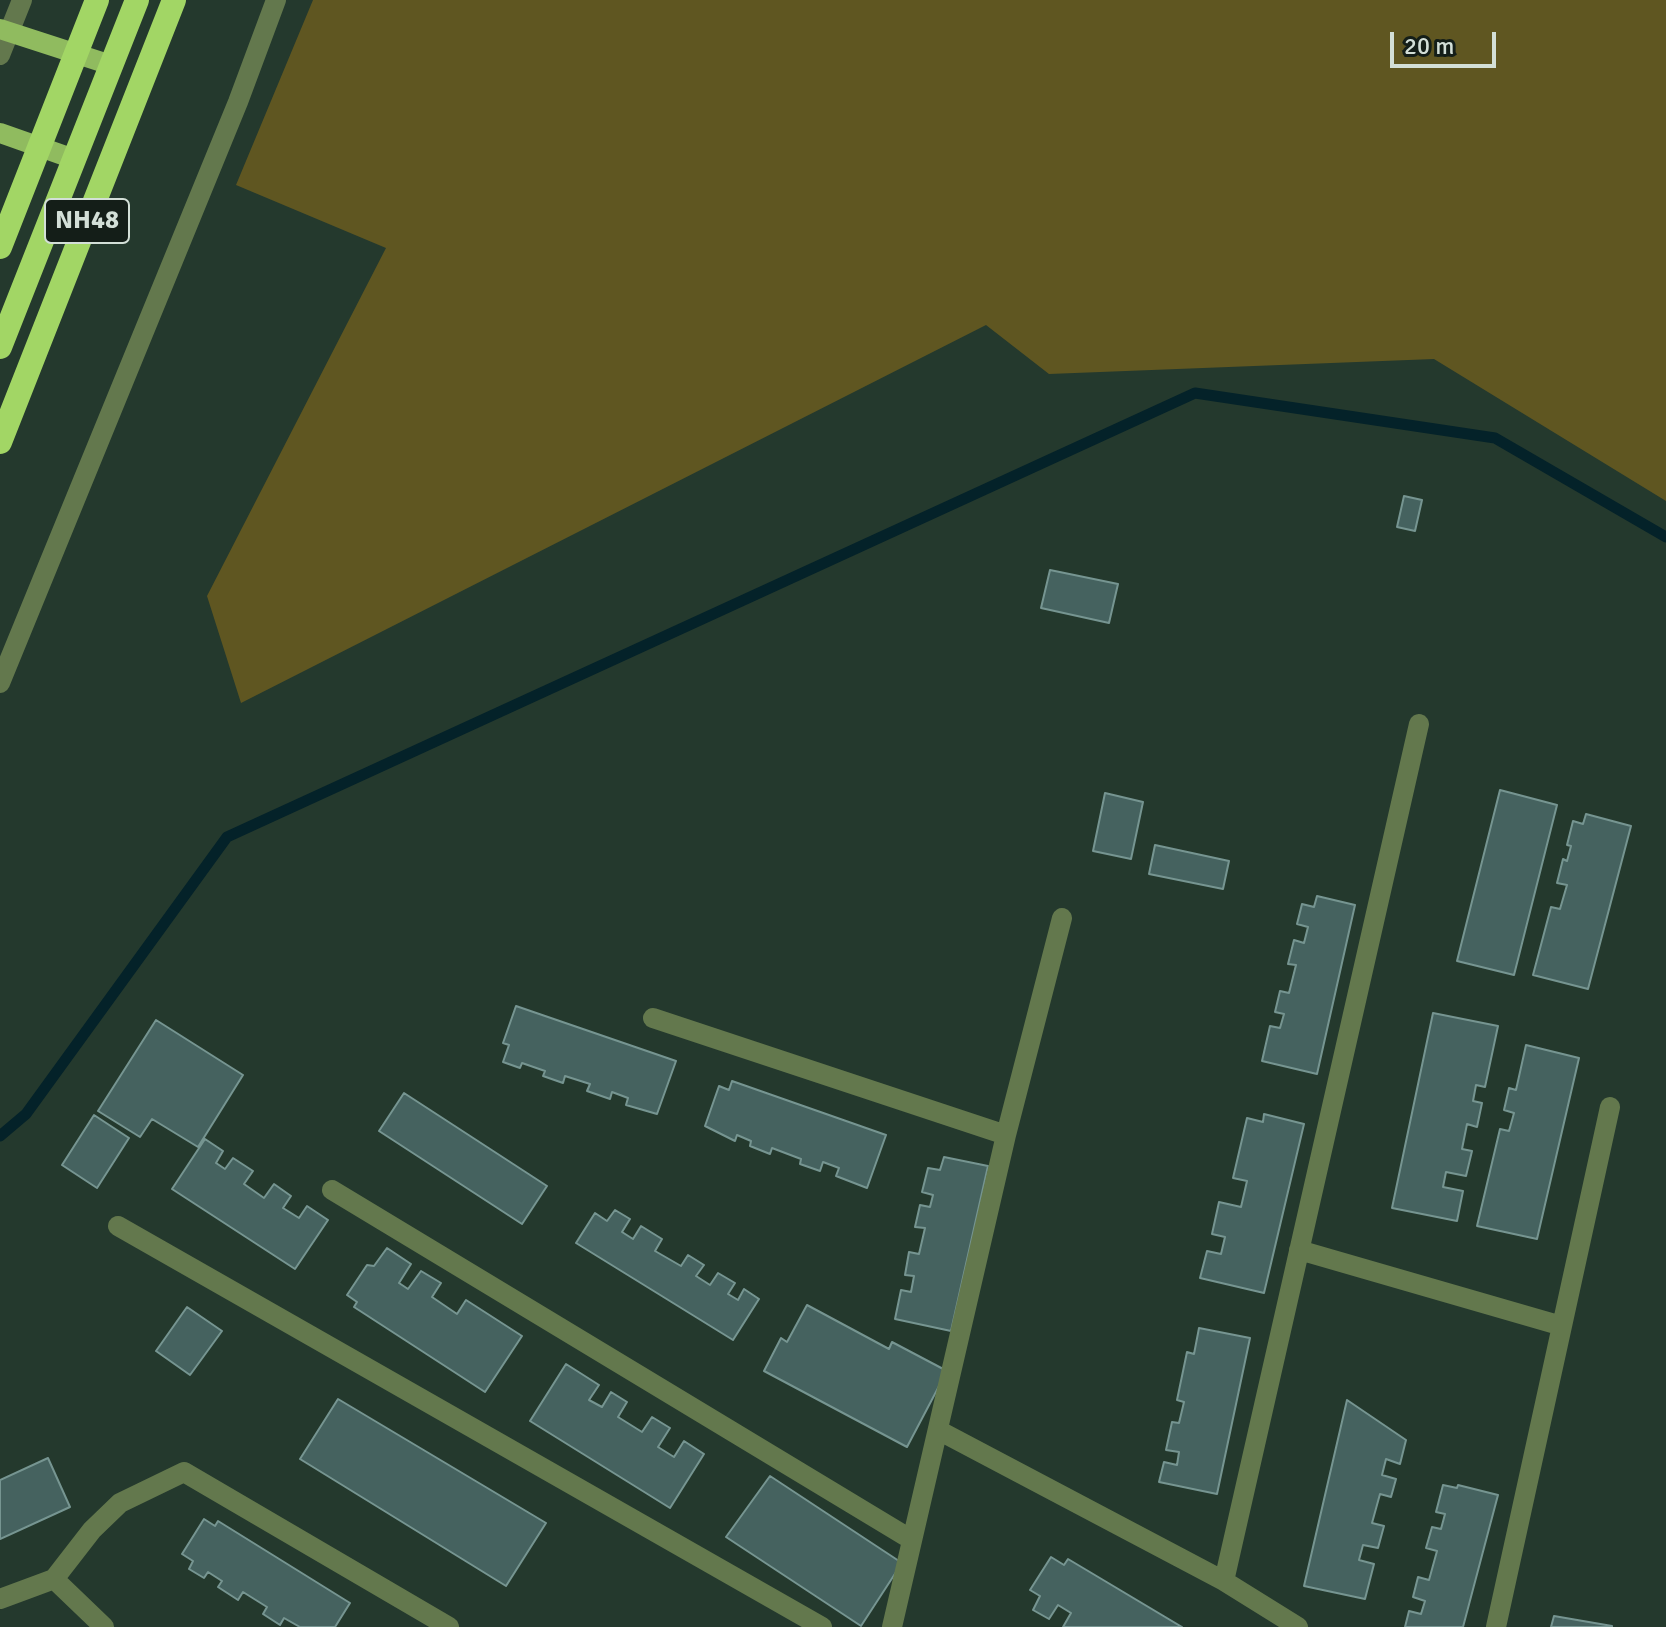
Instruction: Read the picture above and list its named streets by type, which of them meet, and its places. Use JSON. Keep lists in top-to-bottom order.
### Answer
{
  "streets": {
    "highway": ["NH48"]
  },
  "scale_bar": "20 m"
}
